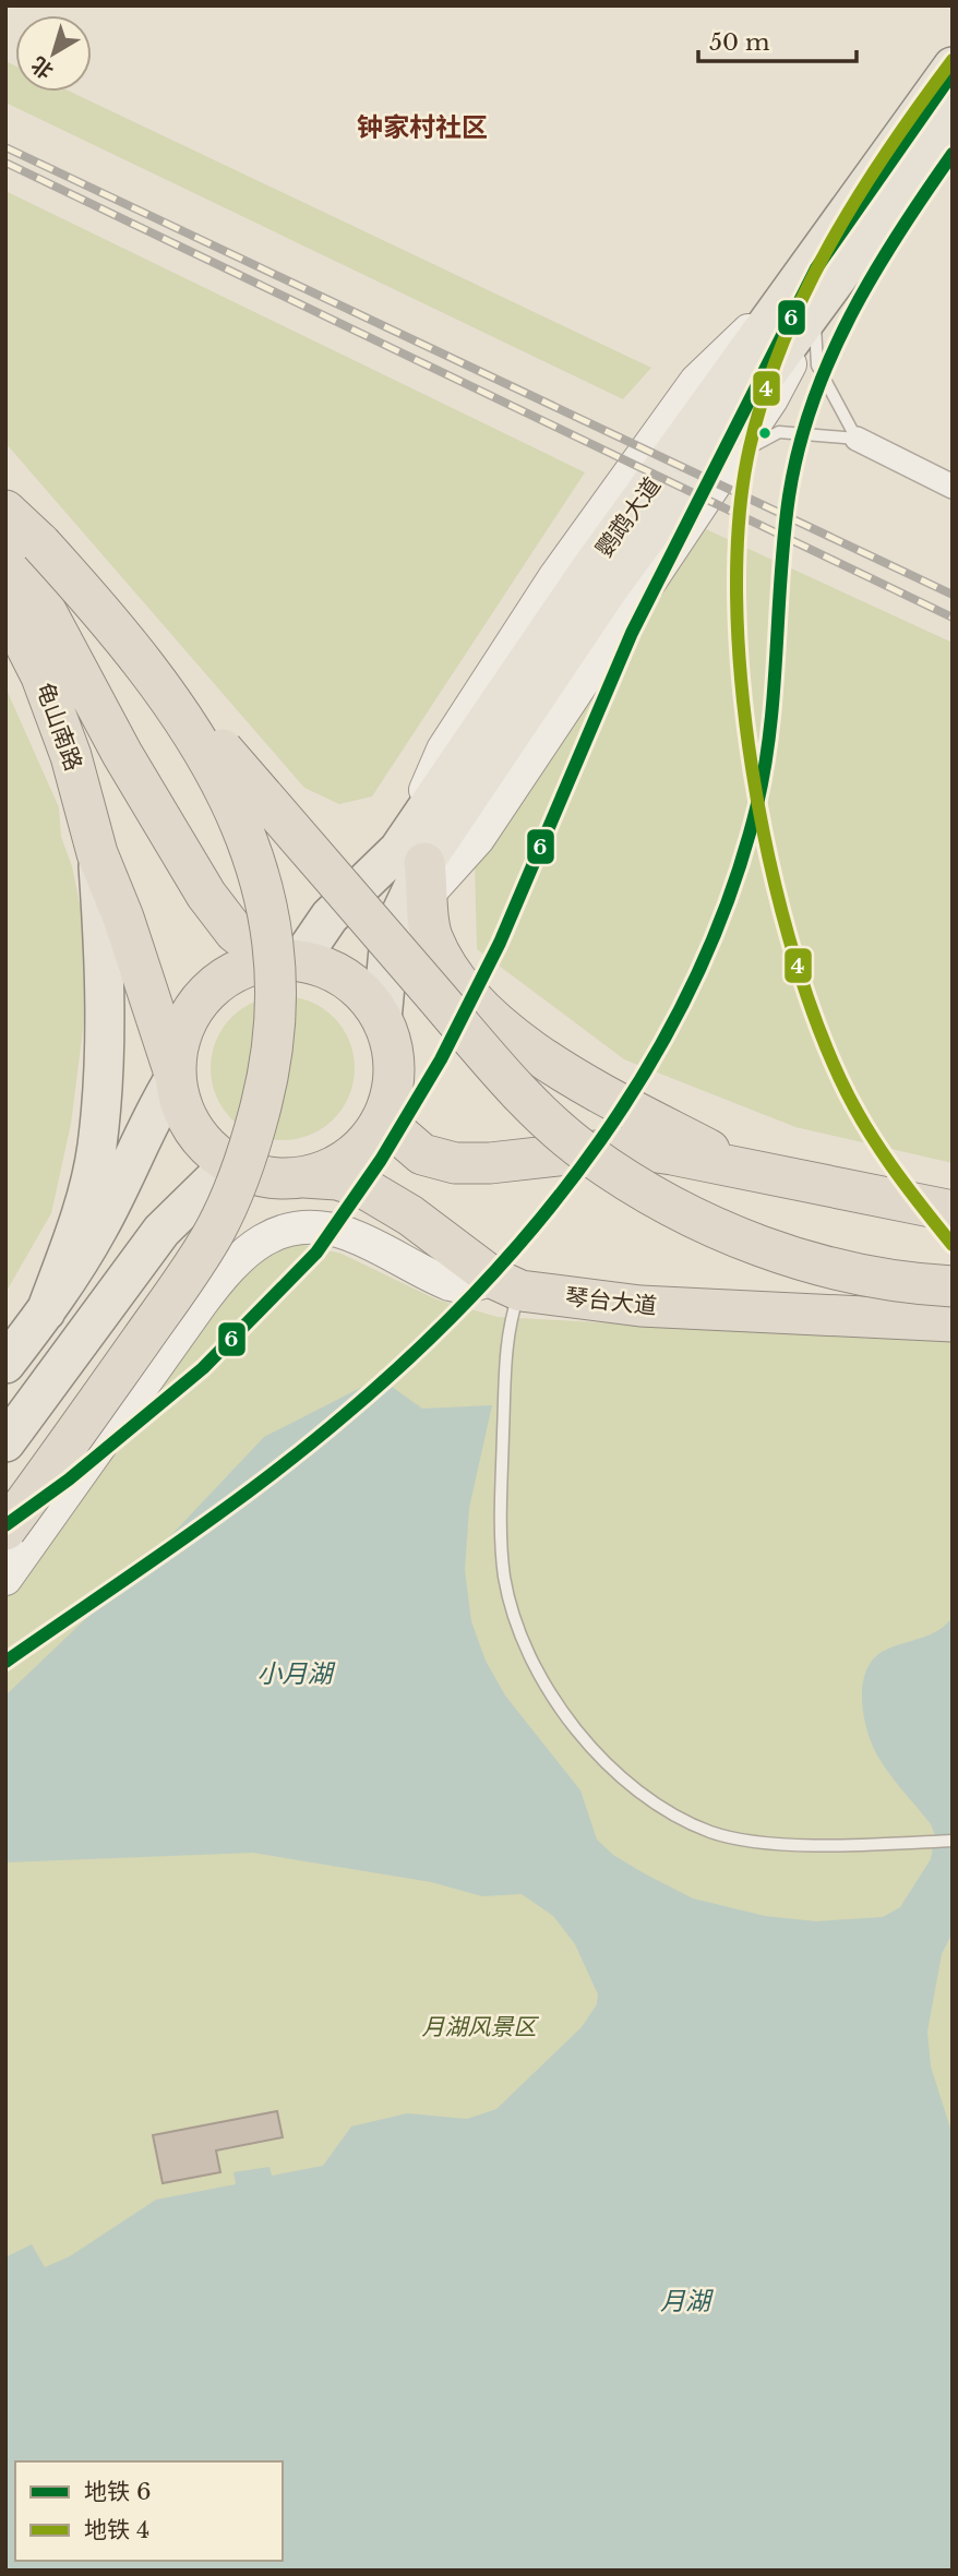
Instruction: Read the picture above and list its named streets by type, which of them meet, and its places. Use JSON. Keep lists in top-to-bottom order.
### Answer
{
  "streets": {
    "highway": ["龟山南路", "琴台大道"],
    "main road": ["鹦鹉大道"]
  },
  "crossings": [
    ["鹦鹉大道", "龟山南路"],
    ["鹦鹉大道", "琴台大道"],
    ["龟山南路", "琴台大道"]
  ],
  "districts": ["钟家村社区"],
  "water": ["小月湖", "月湖"],
  "parks": ["月湖风景区"],
  "lines": ["metro line 4", "metro line 6"],
  "legend": ["地铁 6", "地铁 4"],
  "scale_bar": "50 m",
  "north": "bottom left"
}
